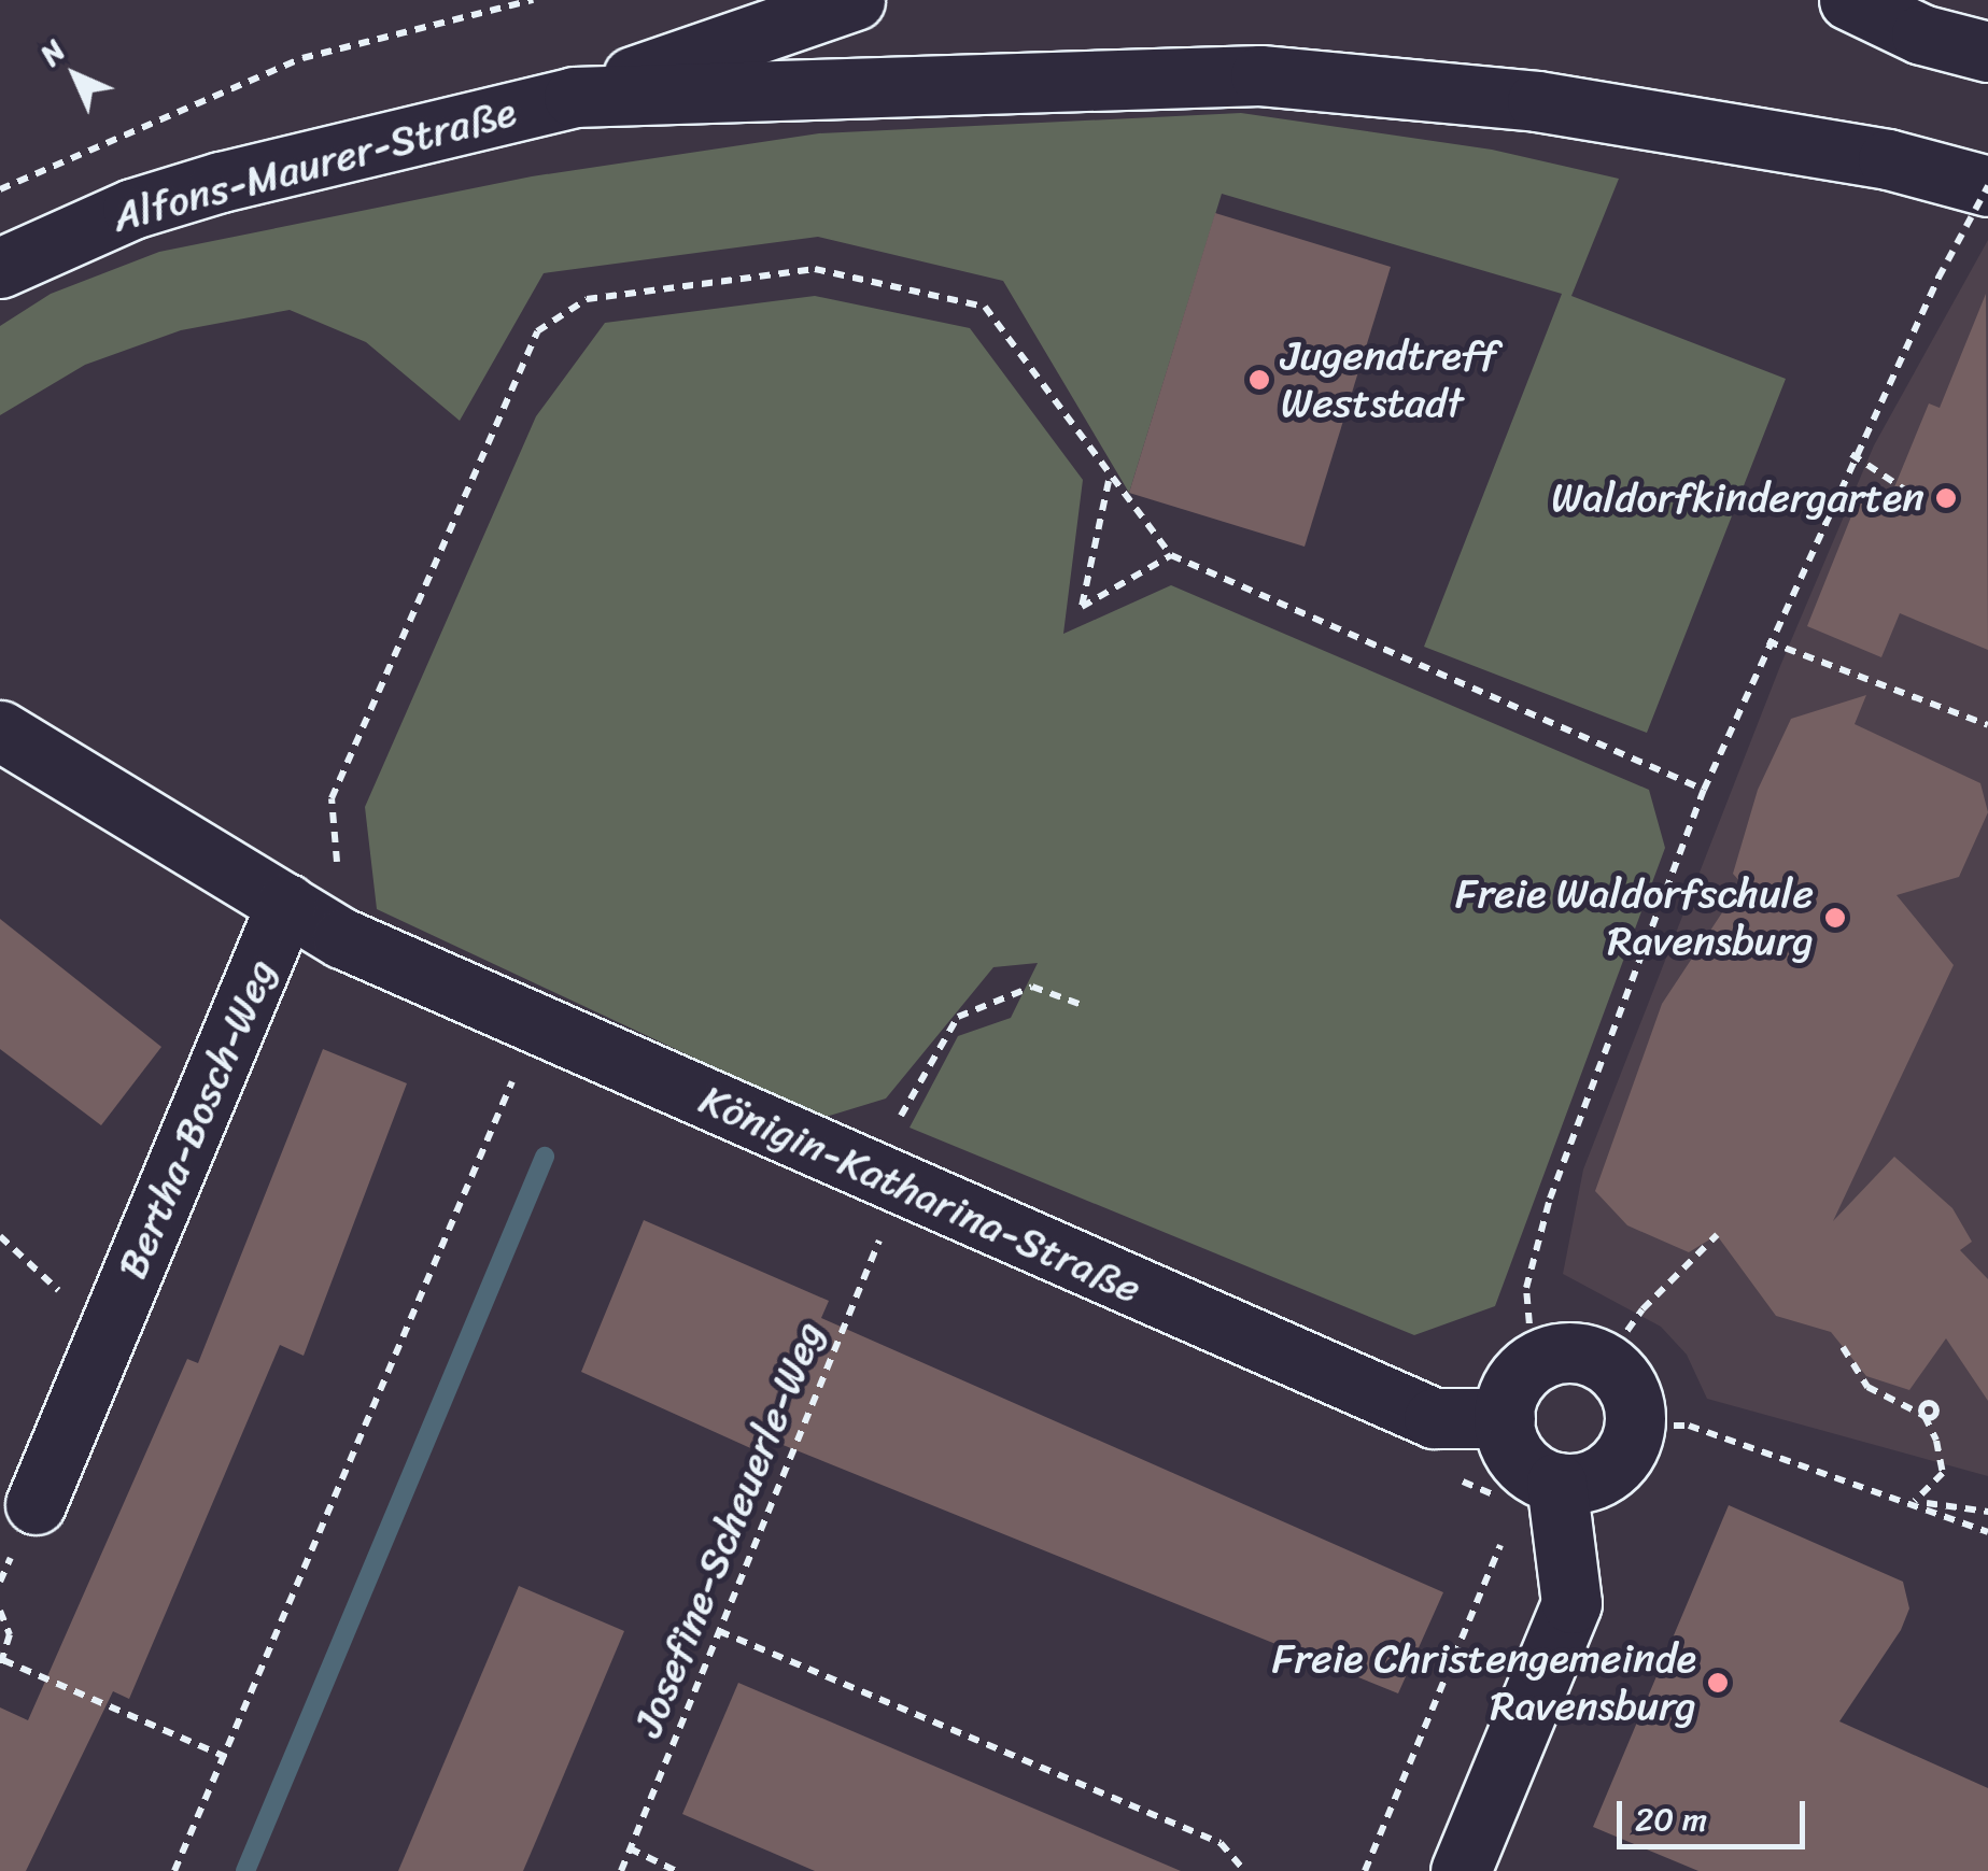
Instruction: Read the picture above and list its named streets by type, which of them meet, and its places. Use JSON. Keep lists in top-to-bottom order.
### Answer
{
  "streets": {
    "street": ["Alfons-Maurer-Straße", "Bertha-Bosch-Weg", "Königin-Katharina-Straße"],
    "path": ["Josefine-Scheuerle-Weg"]
  },
  "crossings": [
    ["Königin-Katharina-Straße", "Josefine-Scheuerle-Weg"]
  ],
  "places": [
    "Jugendtreff Weststadt",
    "Waldorfkindergarten",
    "Freie Waldorfschule Ravensburg",
    "Freie Christengemeinde Ravensburg"
  ],
  "scale_bar": "20 m",
  "north": "top left"
}
